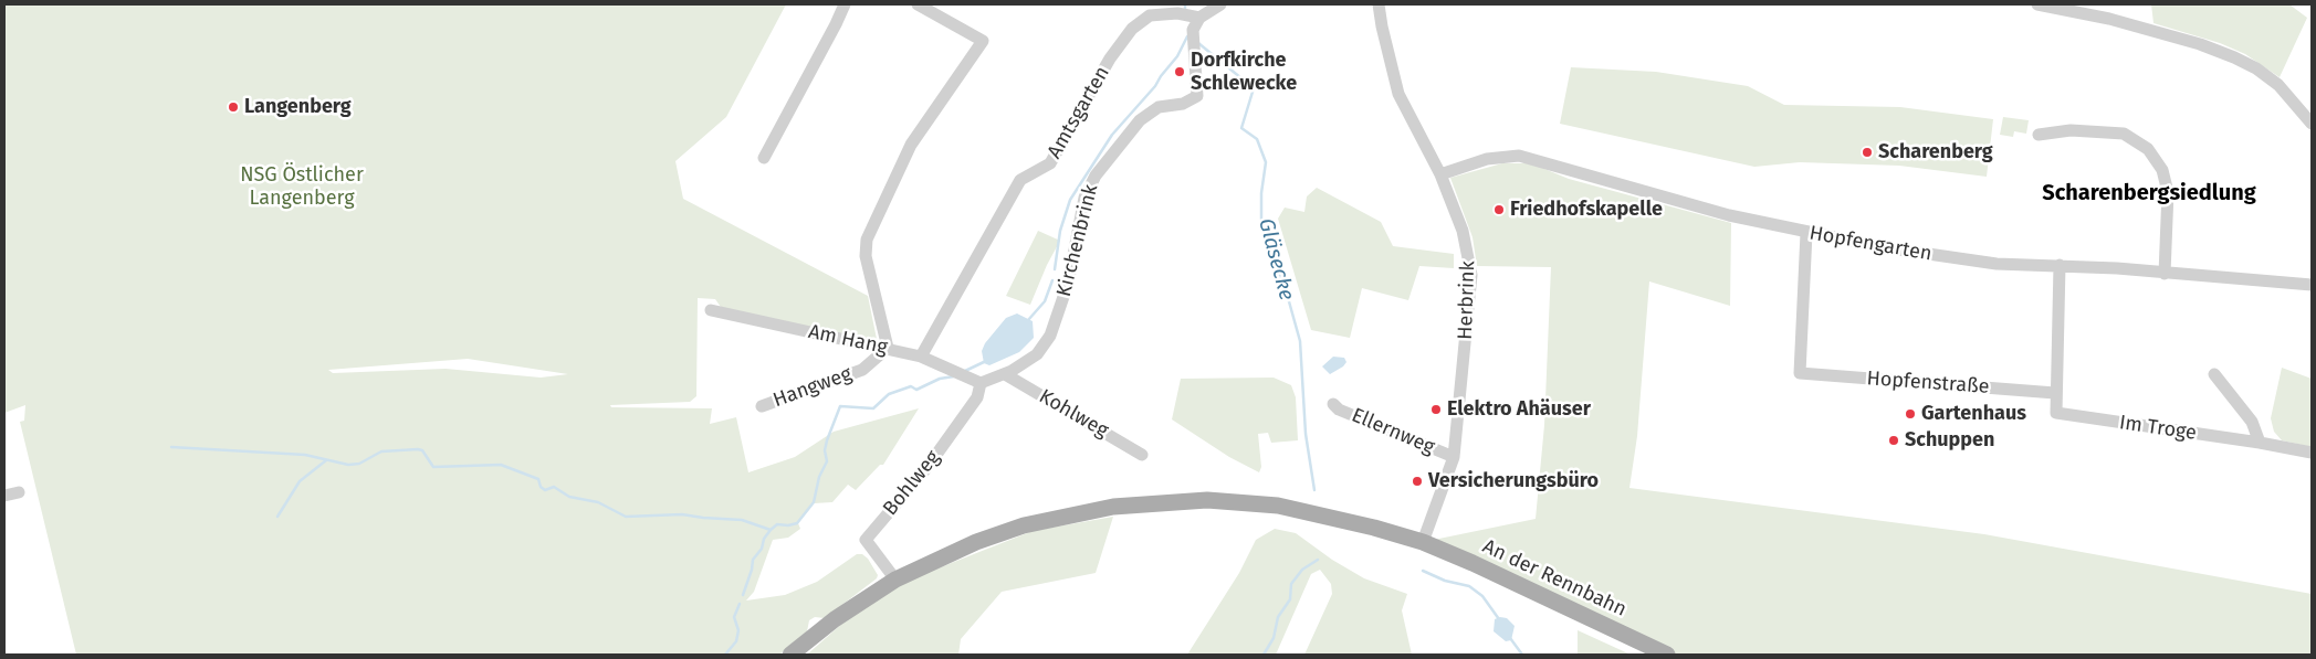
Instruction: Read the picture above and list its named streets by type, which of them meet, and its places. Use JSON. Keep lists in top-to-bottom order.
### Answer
{
  "streets": {
    "main road": ["An der Rennbahn"],
    "street": [
      "Amtsgarten",
      "Kirchenbrink",
      "Hopfengarten",
      "Herbrink",
      "Am Hang",
      "Hopfenstraße",
      "Hangweg",
      "Kohlweg",
      "Im Troge",
      "Ellernweg",
      "Bohlweg"
    ]
  },
  "crossings": [
    ["Amtsgarten", "Kirchenbrink"],
    ["Amtsgarten", "Am Hang"],
    ["Kirchenbrink", "Am Hang"],
    ["Kirchenbrink", "Kohlweg"],
    ["Kirchenbrink", "Bohlweg"],
    ["Hopfengarten", "Herbrink"],
    ["Hopfengarten", "Hopfenstraße"],
    ["Herbrink", "Ellernweg"],
    ["Herbrink", "An der Rennbahn"],
    ["Am Hang", "Hangweg"],
    ["Am Hang", "Bohlweg"],
    ["Hopfenstraße", "Im Troge"],
    ["Bohlweg", "An der Rennbahn"]
  ],
  "districts": ["Scharenbergsiedlung"],
  "water": ["Gläsecke"],
  "parks": ["NSG Östlicher Langenberg"],
  "places": [
    "Dorfkirche Schlewecke",
    "Langenberg",
    "Scharenberg",
    "Friedhofskapelle",
    "Elektro Ahäuser",
    "Gartenhaus",
    "Schuppen",
    "Versicherungsbüro"
  ]
}
